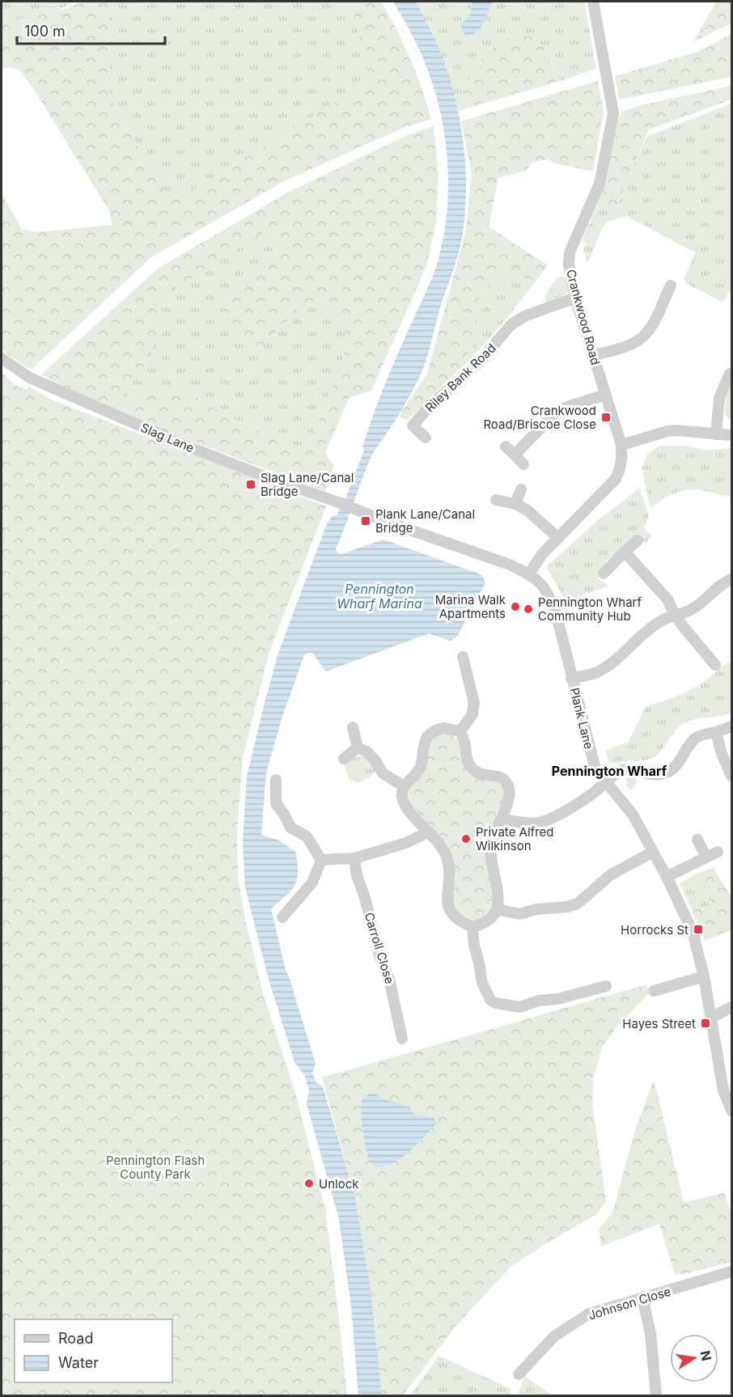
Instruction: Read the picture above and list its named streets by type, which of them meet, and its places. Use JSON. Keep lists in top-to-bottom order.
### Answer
{
  "streets": {
    "street": [
      "Crankwood Road",
      "Riley Bank Road",
      "Slag Lane",
      "Plank Lane",
      "Carroll Close",
      "Johnson Close"
    ]
  },
  "crossings": [
    ["Crankwood Road", "Riley Bank Road"],
    ["Crankwood Road", "Plank Lane"],
    ["Slag Lane", "Plank Lane"]
  ],
  "districts": ["Pennington Wharf"],
  "water": ["Pennington Wharf Marina"],
  "parks": ["Pennington Flash County Park"],
  "places": {
    "transit": [
      "Crankwood Road/Briscoe Close",
      "Slag Lane/Canal Bridge",
      "Plank Lane/Canal Bridge",
      "Horrocks St",
      "Hayes Street"
    ],
    "other": [
      "Marina Walk Apartments",
      "Pennington Wharf Community Hub",
      "Private Alfred Wilkinson",
      "Unlock"
    ]
  },
  "legend": ["Road", "Water"],
  "scale_bar": "100 m",
  "north": "right"
}
